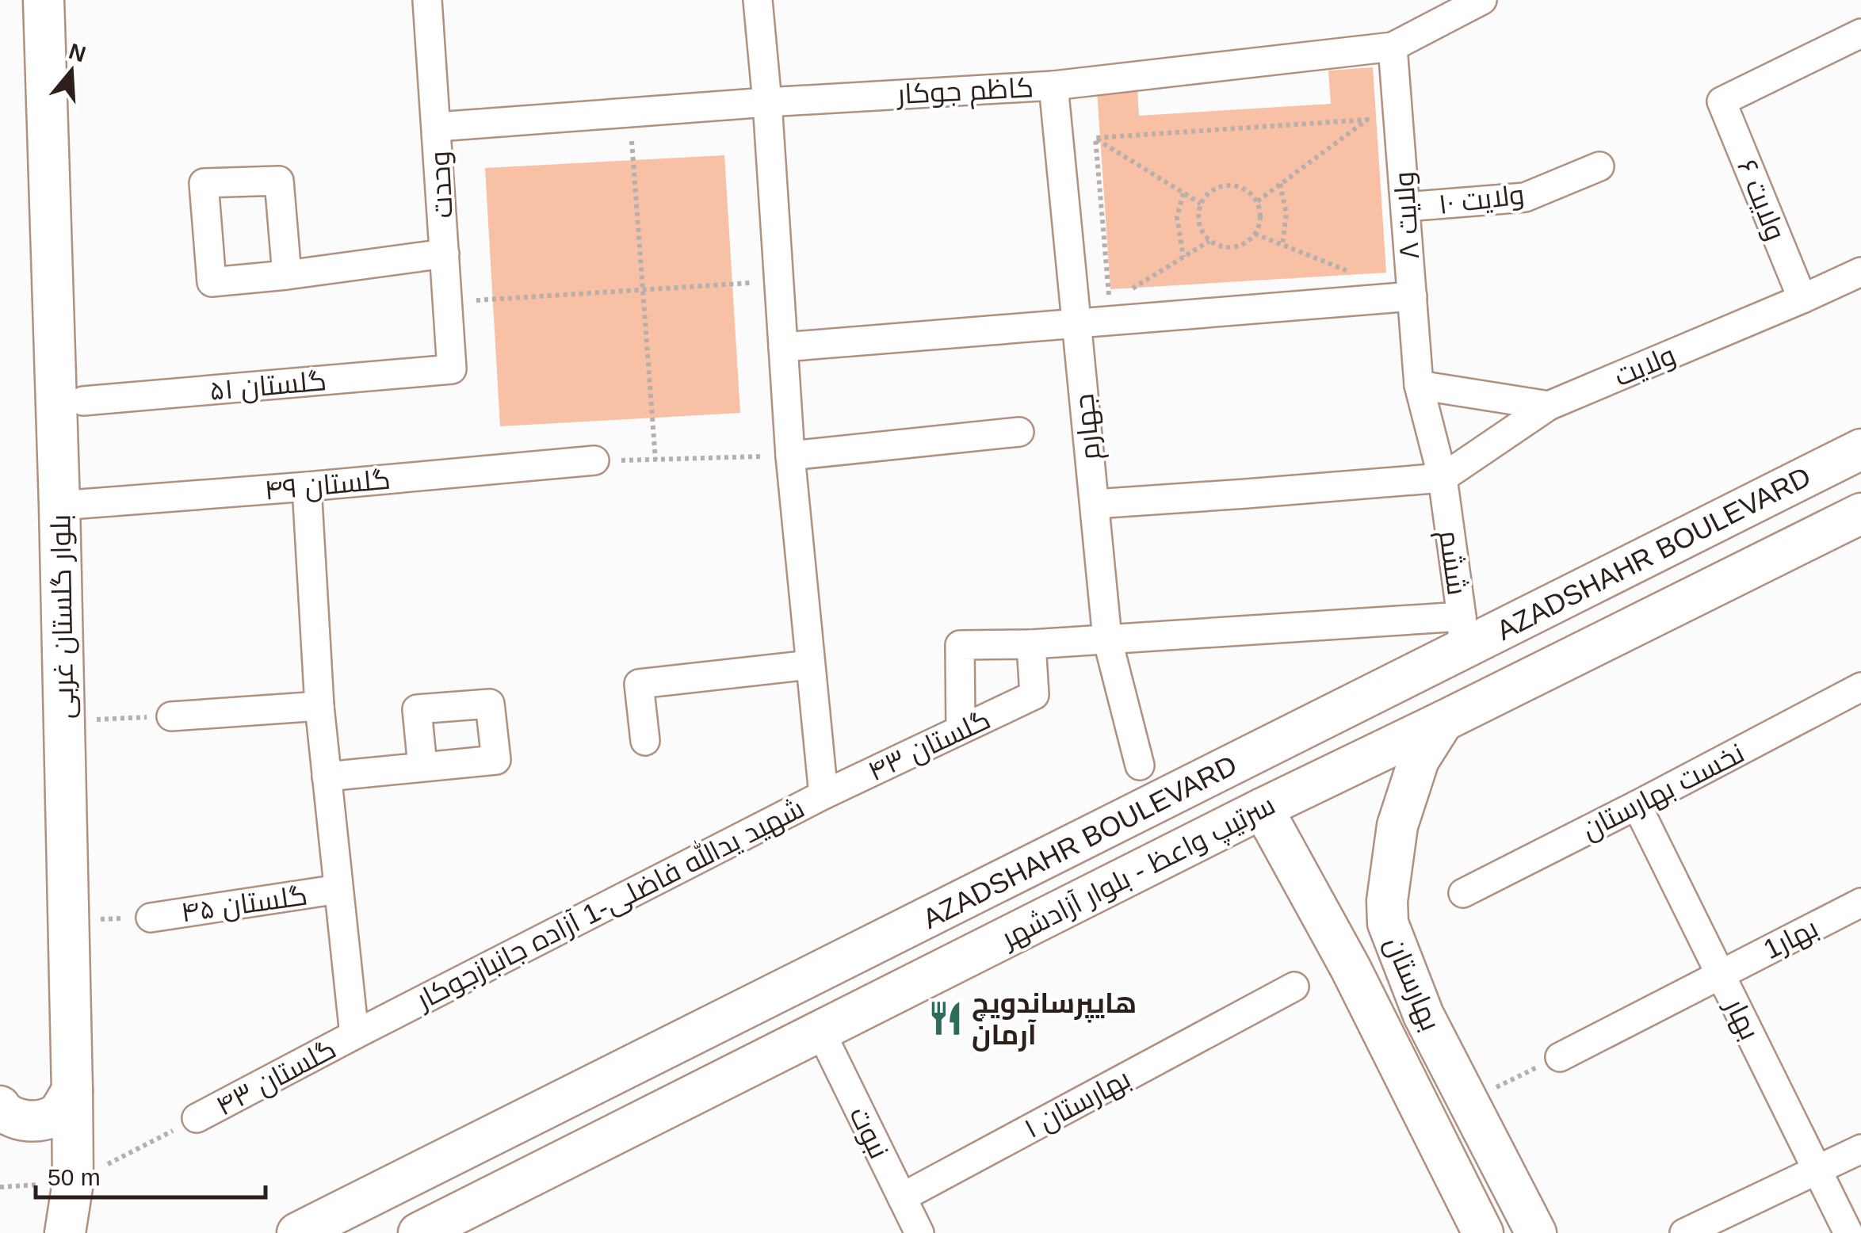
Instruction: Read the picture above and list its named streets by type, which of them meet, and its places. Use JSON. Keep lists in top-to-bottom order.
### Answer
{
  "streets": {
    "main road": [
      "AZADSHAHR BOULEVARD",
      "بلوار گلستان غربی",
      "سرتیپ واعظ - بلوار آزادشهر",
      "بهارستان"
    ],
    "street": [
      "کاظم جوکار",
      "وحدت",
      "ولایت ۱۰",
      "ولایت ۶",
      "ولایت ۸",
      "ولایت",
      "گلستان ۵۱",
      "جهارم",
      "گلستان ۴۹",
      "ششم",
      "گلستان ۴۳",
      "نخست بهارستان",
      "گلستان ۴۵",
      "شهید یدالله فاضلی-1 آزاده جانبازجوکار",
      "بهار1",
      "بهار",
      "بهارستان ۱",
      "نبوت"
    ]
  },
  "crossings": [
    ["کاظم جوکار", "وحدت"],
    ["کاظم جوکار", "ولایت ۸"],
    ["کاظم جوکار", "جهارم"],
    ["کاظم جوکار", "شهید یدالله فاضلی-1 آزاده جانبازجوکار"],
    ["وحدت", "گلستان ۵۱"],
    ["ولایت ۱۰", "ولایت ۸"],
    ["ولایت ۶", "ولایت"],
    ["ولایت ۸", "ولایت"],
    ["ولایت ۸", "ششم"],
    ["ولایت", "ششم"],
    ["گلستان ۴۹", "بلوار گلستان غربی"],
    ["AZADSHAHR BOULEVARD", "ششم"],
    ["گلستان ۴۳", "شهید یدالله فاضلی-1 آزاده جانبازجوکار"],
    ["نخست بهارستان", "بهار"],
    ["سرتیپ واعظ - بلوار آزادشهر", "بهارستان"],
    ["سرتیپ واعظ - بلوار آزادشهر", "نبوت"],
    ["بهار1", "بهار"],
    ["بهارستان ۱", "نبوت"]
  ],
  "places": {
    "restaurant": ["هایپرساندویچ آرمان"]
  },
  "scale_bar": "50 m",
  "north": "top"
}
